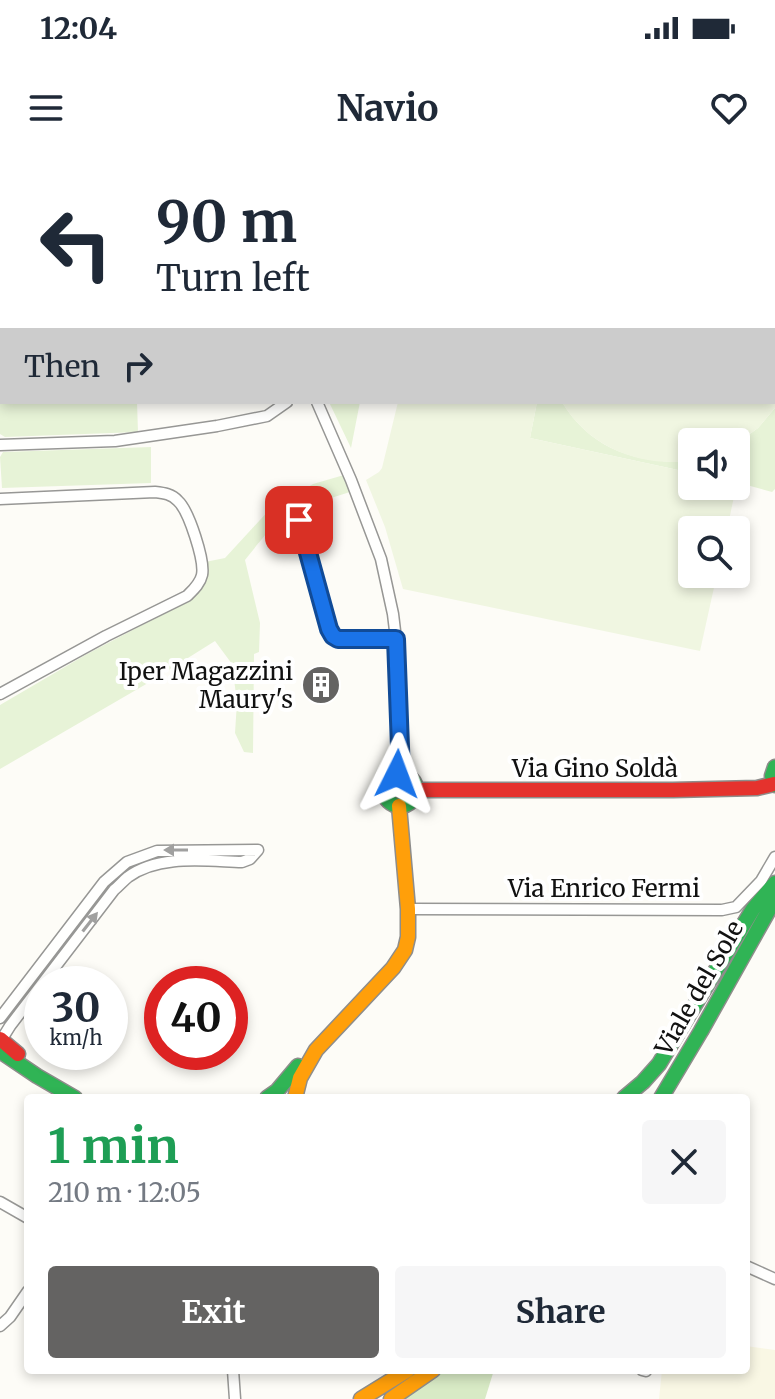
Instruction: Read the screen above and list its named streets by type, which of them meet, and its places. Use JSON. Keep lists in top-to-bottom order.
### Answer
{
  "streets": {
    "street": ["Via Gino Soldà", "Via Enrico Fermi", "Viale del Sole"]
  },
  "places": {
    "building": ["Iper Magazzini Maury's"]
  },
  "page": {
    "status": "12:04",
    "header": "Navio",
    "turn": ["90 m", "Turn left"],
    "then": "Then",
    "speed": "30 km/h",
    "limit": "40",
    "heading": ["1 min", "210 m · 12:05"],
    "buttons": ["Exit", "Share"]
  }
}
